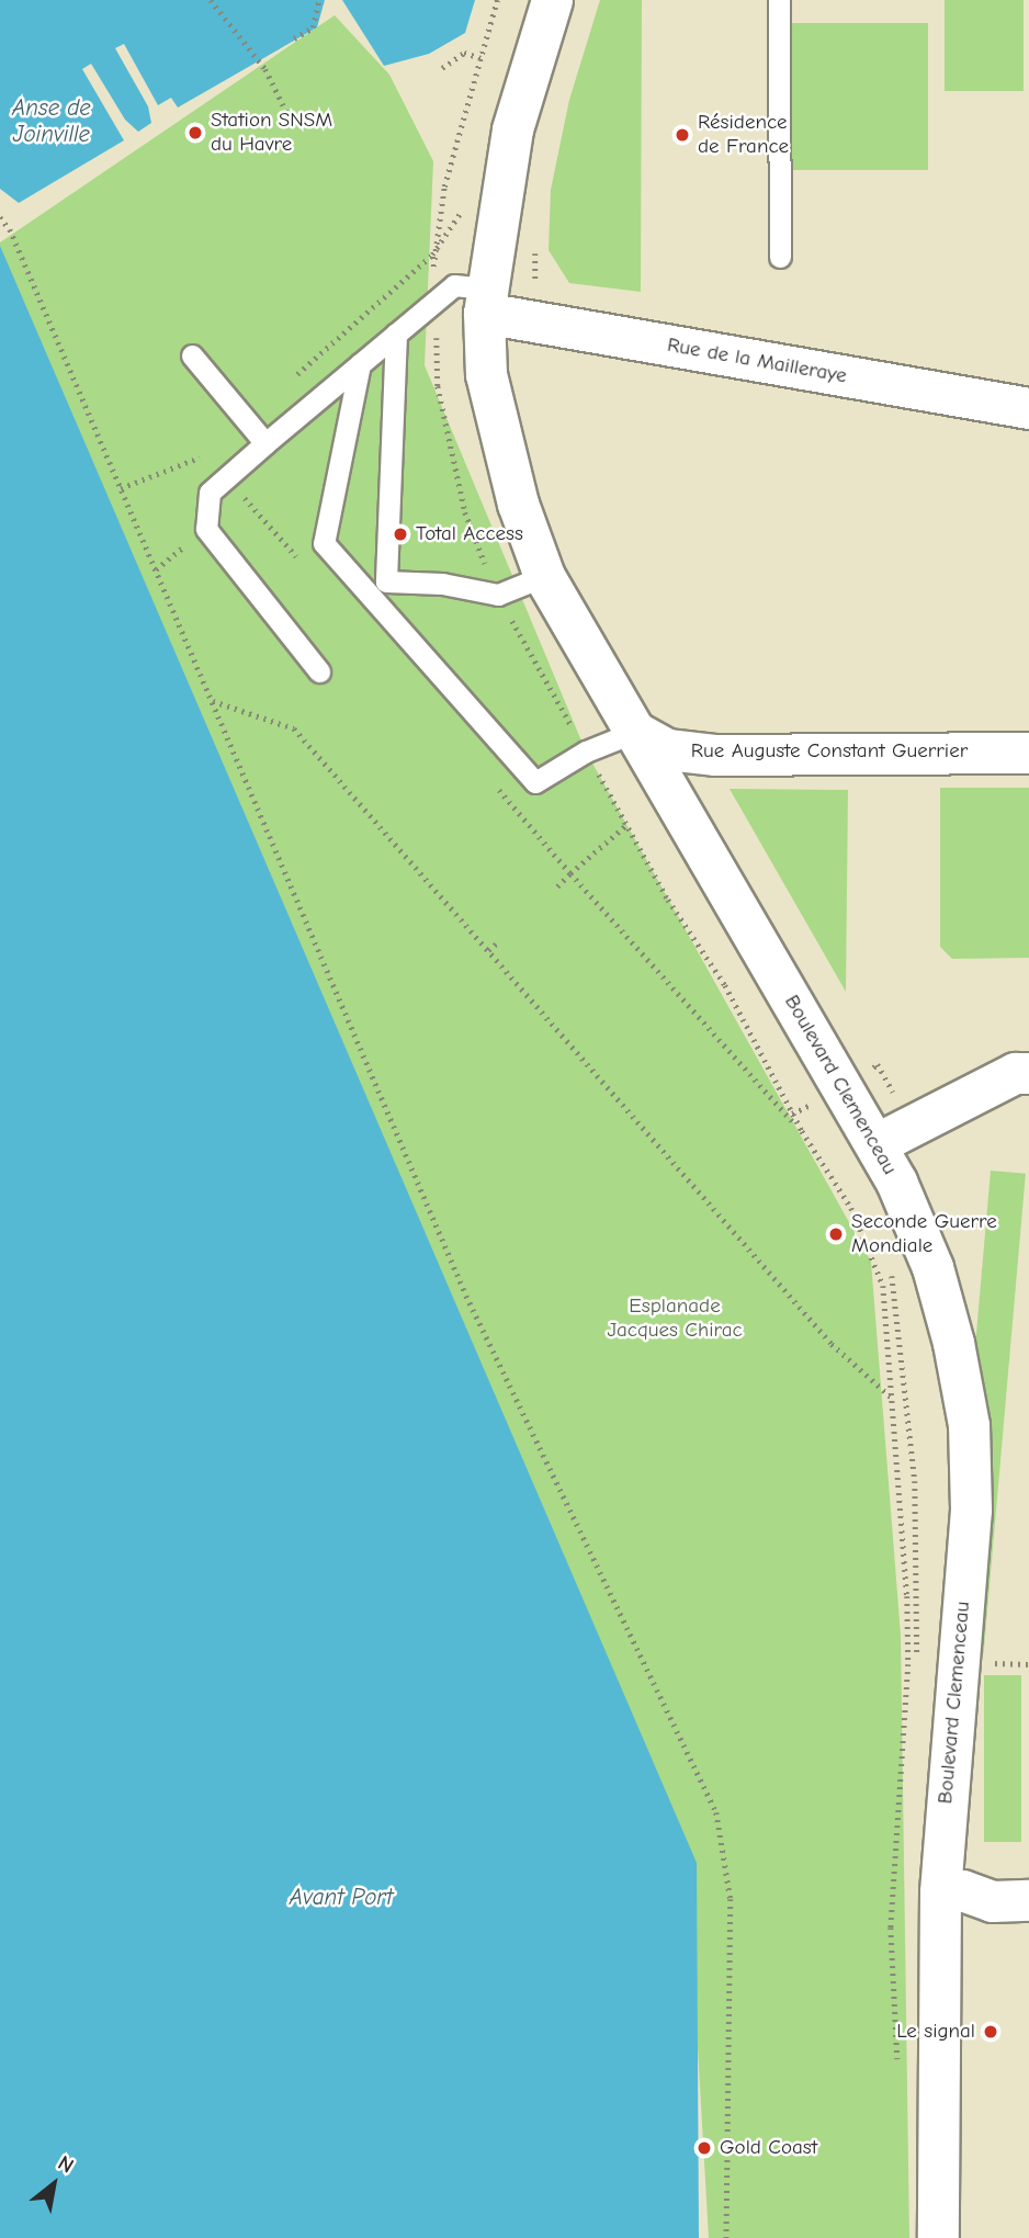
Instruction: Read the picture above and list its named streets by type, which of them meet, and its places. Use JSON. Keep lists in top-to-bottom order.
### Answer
{
  "streets": {
    "street": ["Rue de la Mailleraye", "Rue Auguste Constant Guerrier", "Boulevard Clemenceau"]
  },
  "crossings": [
    ["Rue de la Mailleraye", "Boulevard Clemenceau"],
    ["Rue Auguste Constant Guerrier", "Boulevard Clemenceau"]
  ],
  "water": ["Anse de Joinville", "Avant Port"],
  "parks": ["Esplanade Jacques Chirac"],
  "places": [
    "Station SNSM du Havre",
    "Résidence de France",
    "Total Access",
    "Seconde Guerre Mondiale",
    "Le signal",
    "Gold Coast"
  ],
  "north": "top right"
}
